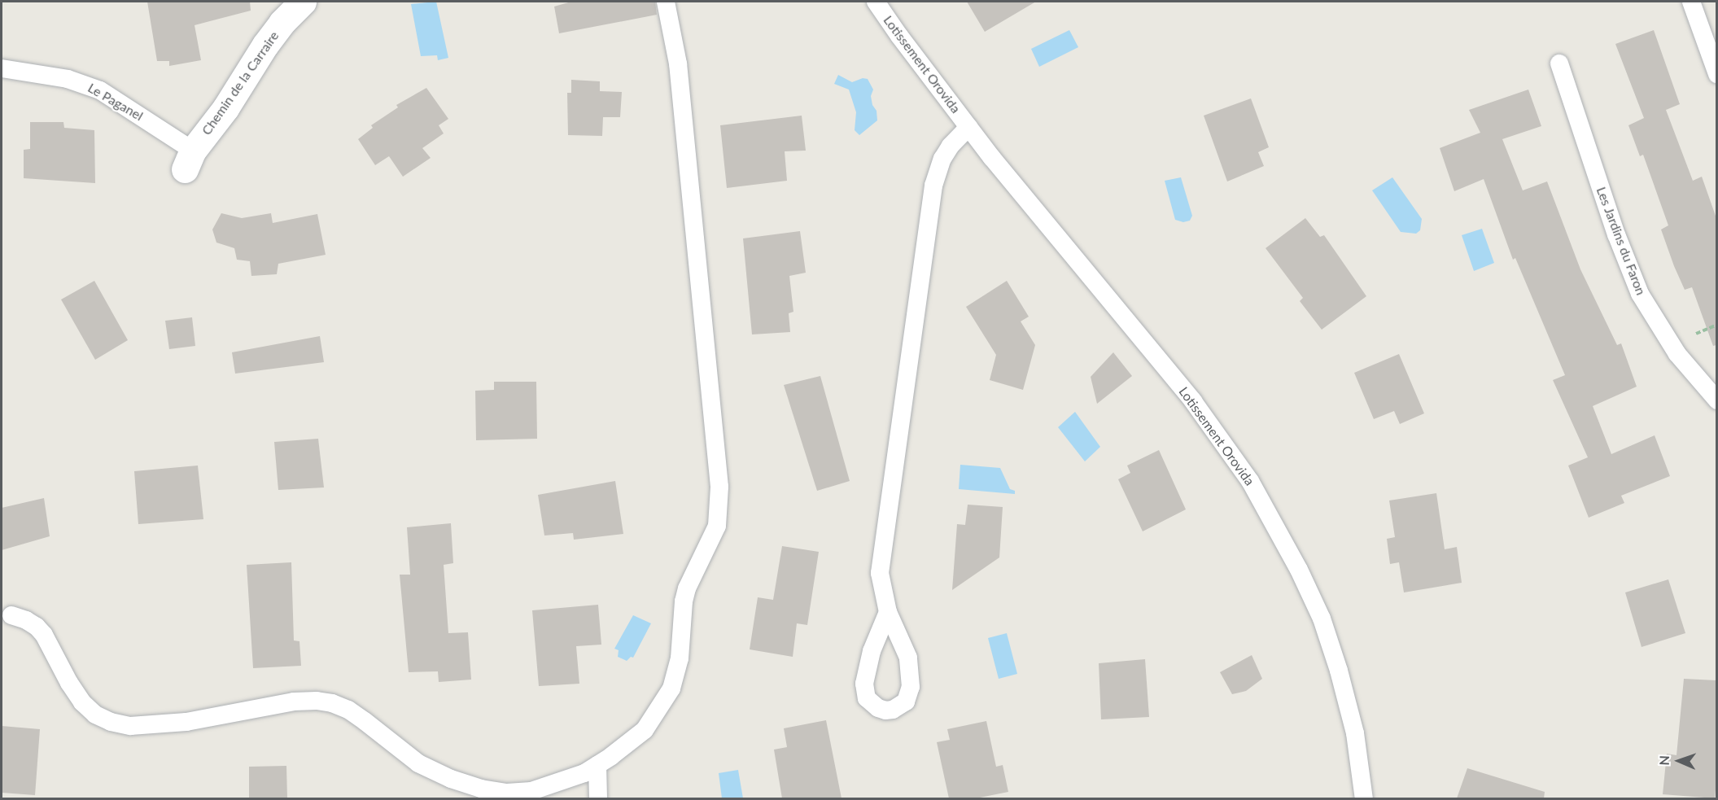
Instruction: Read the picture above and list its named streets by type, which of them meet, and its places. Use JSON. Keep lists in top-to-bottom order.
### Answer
{
  "streets": {
    "street": ["Chemin de la Carraire"],
    "lane": ["Lotissement Orovida", "Le Paganel", "Les Jardins du Faron"]
  },
  "crossings": [
    ["Chemin de la Carraire", "Le Paganel"]
  ],
  "north": "left"
}
